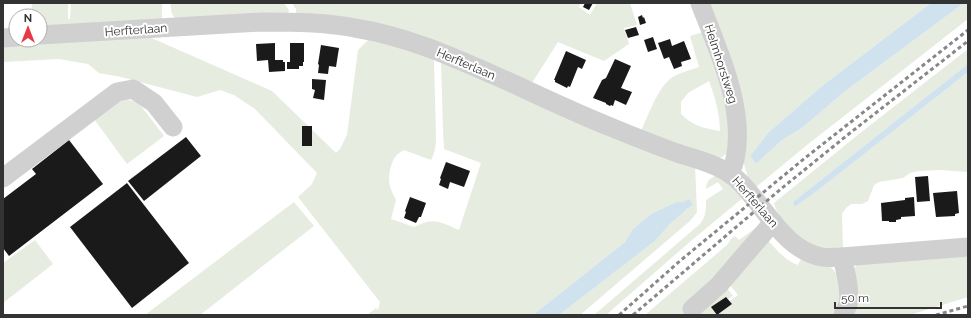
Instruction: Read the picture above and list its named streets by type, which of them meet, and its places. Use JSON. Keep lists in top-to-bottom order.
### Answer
{
  "streets": {
    "street": ["Herfterlaan", "Helmhorstweg"]
  },
  "crossings": [
    ["Herfterlaan", "Helmhorstweg"]
  ],
  "scale_bar": "50 m",
  "north": "top"
}
